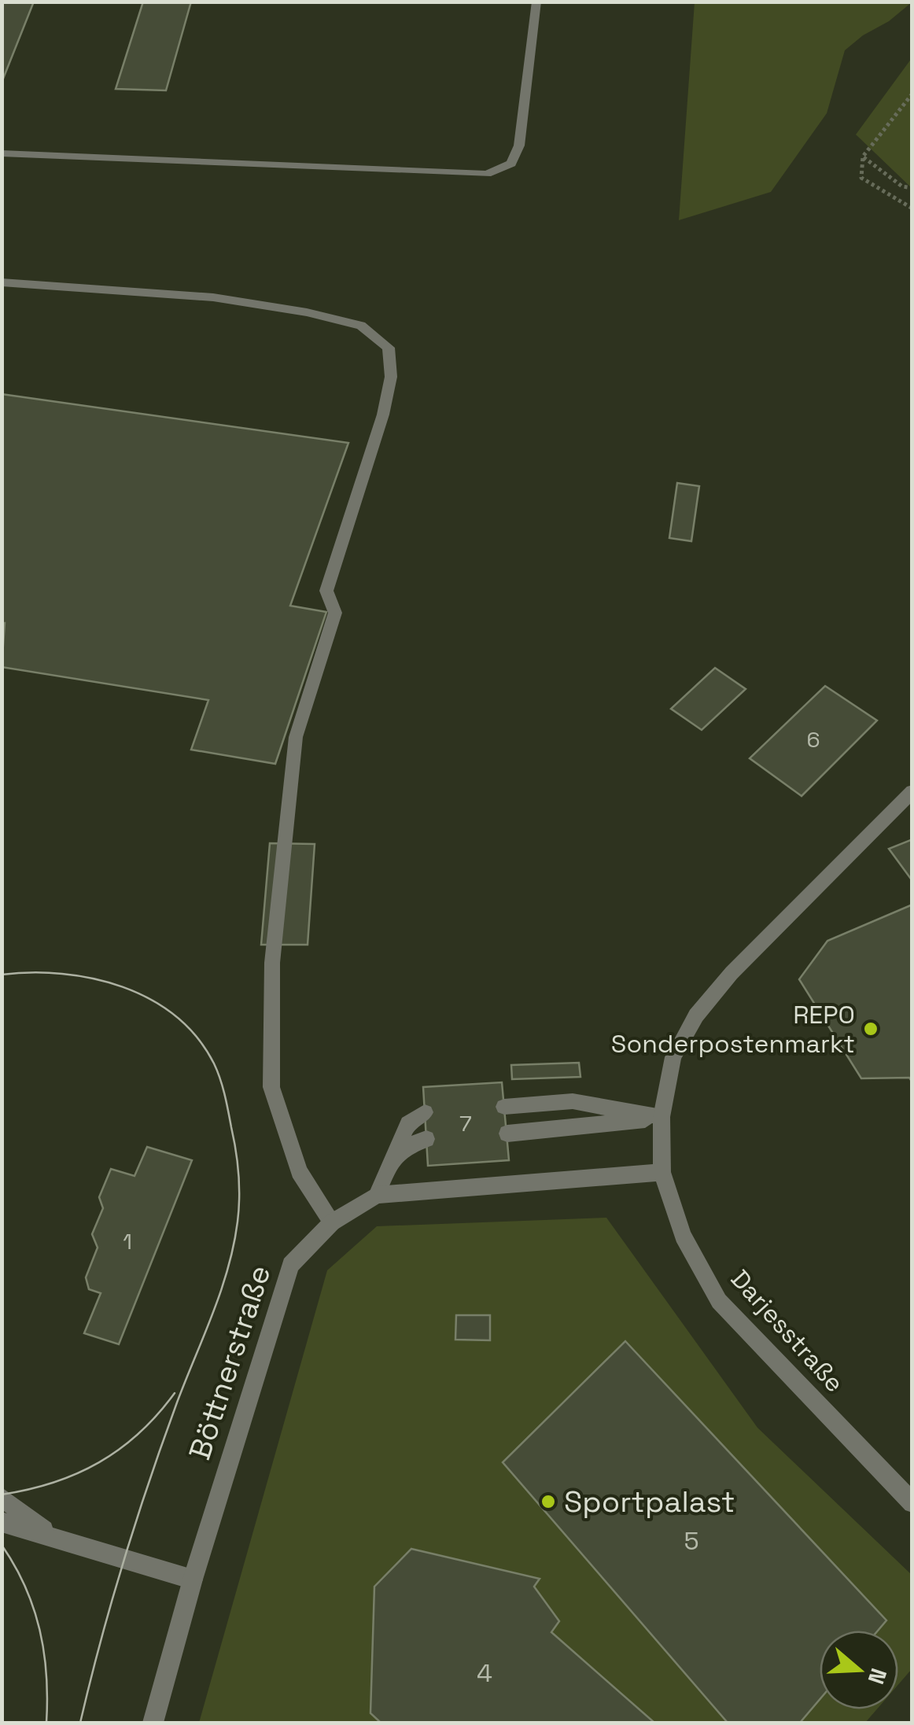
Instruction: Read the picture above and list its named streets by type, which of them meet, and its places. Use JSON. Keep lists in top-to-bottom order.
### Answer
{
  "streets": {
    "street": ["Darjesstraße", "Böttnerstraße"]
  },
  "crossings": [
    ["Darjesstraße", "Böttnerstraße"]
  ],
  "places": ["REPO Sonderpostenmarkt", "Sportpalast"],
  "house_numbers": [
    "6",
    "7",
    "1",
    "5",
    "4"
  ],
  "north": "right"
}
